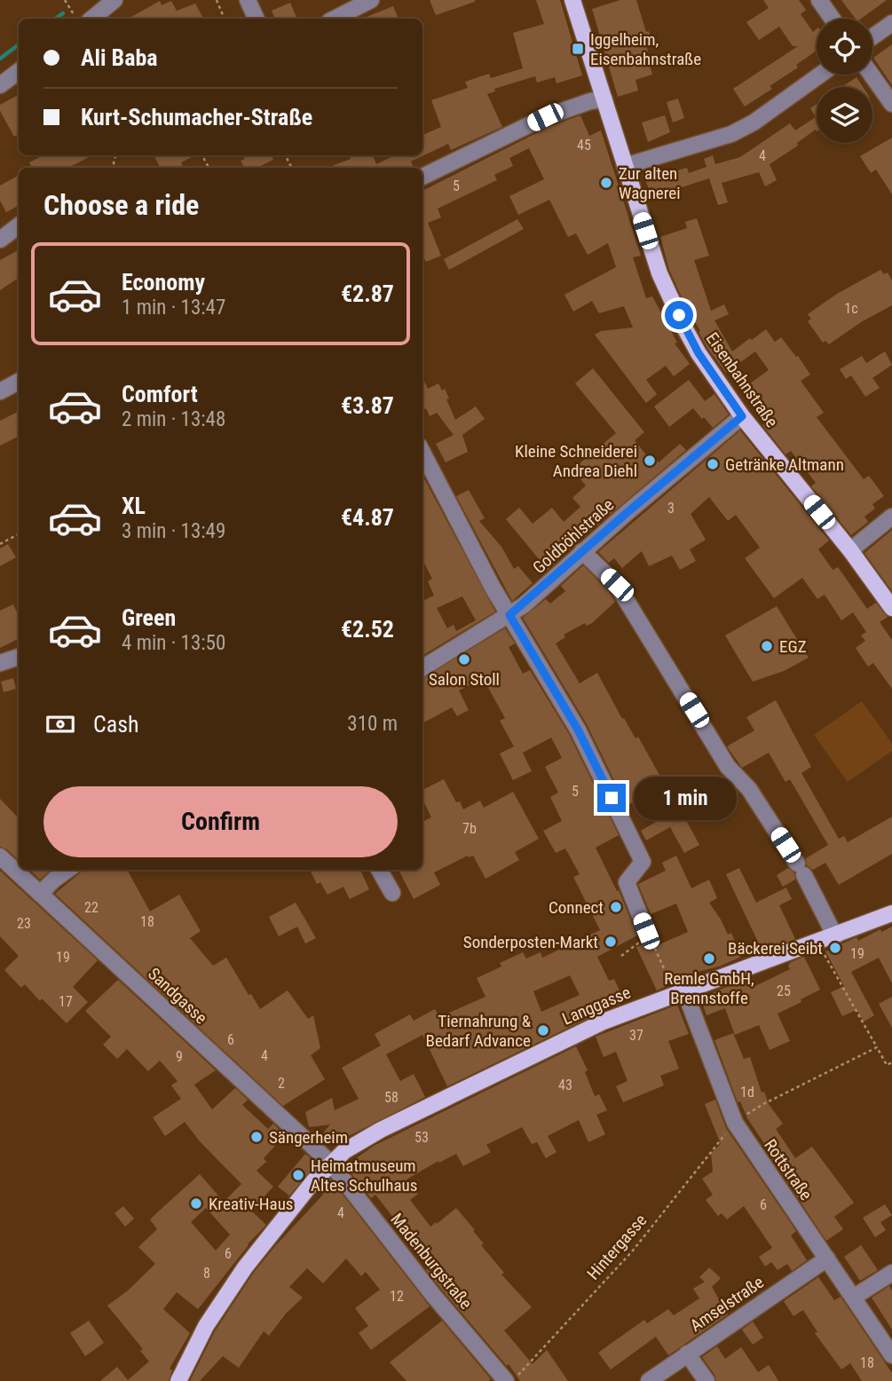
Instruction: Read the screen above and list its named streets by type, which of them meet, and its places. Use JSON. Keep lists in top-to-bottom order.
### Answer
{
  "streets": {
    "main road": ["Eisenbahnstraße", "Langgasse"],
    "street": [
      "Goldböhlstraße",
      "Sandgasse",
      "Rottstraße",
      "Madenburgstraße",
      "Amselstraße"
    ],
    "path": ["Hintergasse"]
  },
  "crossings": [
    ["Eisenbahnstraße", "Goldböhlstraße"],
    ["Sandgasse", "Langgasse"],
    ["Sandgasse", "Madenburgstraße"],
    ["Langgasse", "Rottstraße"],
    ["Langgasse", "Madenburgstraße"],
    ["Rottstraße", "Hintergasse"],
    ["Rottstraße", "Amselstraße"]
  ],
  "places": {
    "transit": ["Iggelheim, Eisenbahnstraße"],
    "other": [
      "Zur alten Wagnerei",
      "Kleine Schneiderei Andrea Diehl",
      "Getränke Altmann",
      "EGZ",
      "Salon Stoll",
      "Connect",
      "Sonderposten-Markt",
      "Bäckerei Seibt",
      "Remle GmbH, Brennstoffe",
      "Tiernahrung & Bedarf Advance",
      "Sängerheim",
      "Heimatmuseum Altes Schulhaus",
      "Kreativ-Haus"
    ]
  },
  "house_numbers": [
    "45",
    "4",
    "5",
    "1c",
    "3",
    "5",
    "7b",
    "22",
    "18",
    "23",
    "19",
    "19",
    "25",
    "17",
    "37",
    "6",
    "4",
    "9",
    "2",
    "43",
    "1d",
    "58",
    "53",
    "6",
    "4",
    "6",
    "8",
    "12",
    "18"
  ],
  "page": {
    "banner": ["Ali Baba", "Kurt-Schumacher-Straße"],
    "heading": "Choose a ride",
    "list": [
      {
        "name": "Economy",
        "note": "1 min · 13:47",
        "value": "€2.87"
      },
      {
        "name": "Comfort",
        "note": "2 min · 13:48",
        "value": "€3.87"
      },
      {
        "name": "XL",
        "note": "3 min · 13:49",
        "value": "€4.87"
      },
      {
        "name": "Green",
        "note": "4 min · 13:50",
        "value": "€2.52"
      }
    ],
    "pay": ["Cash", "310 m"],
    "buttons": "Confirm",
    "bubble": "1 min"
  }
}
